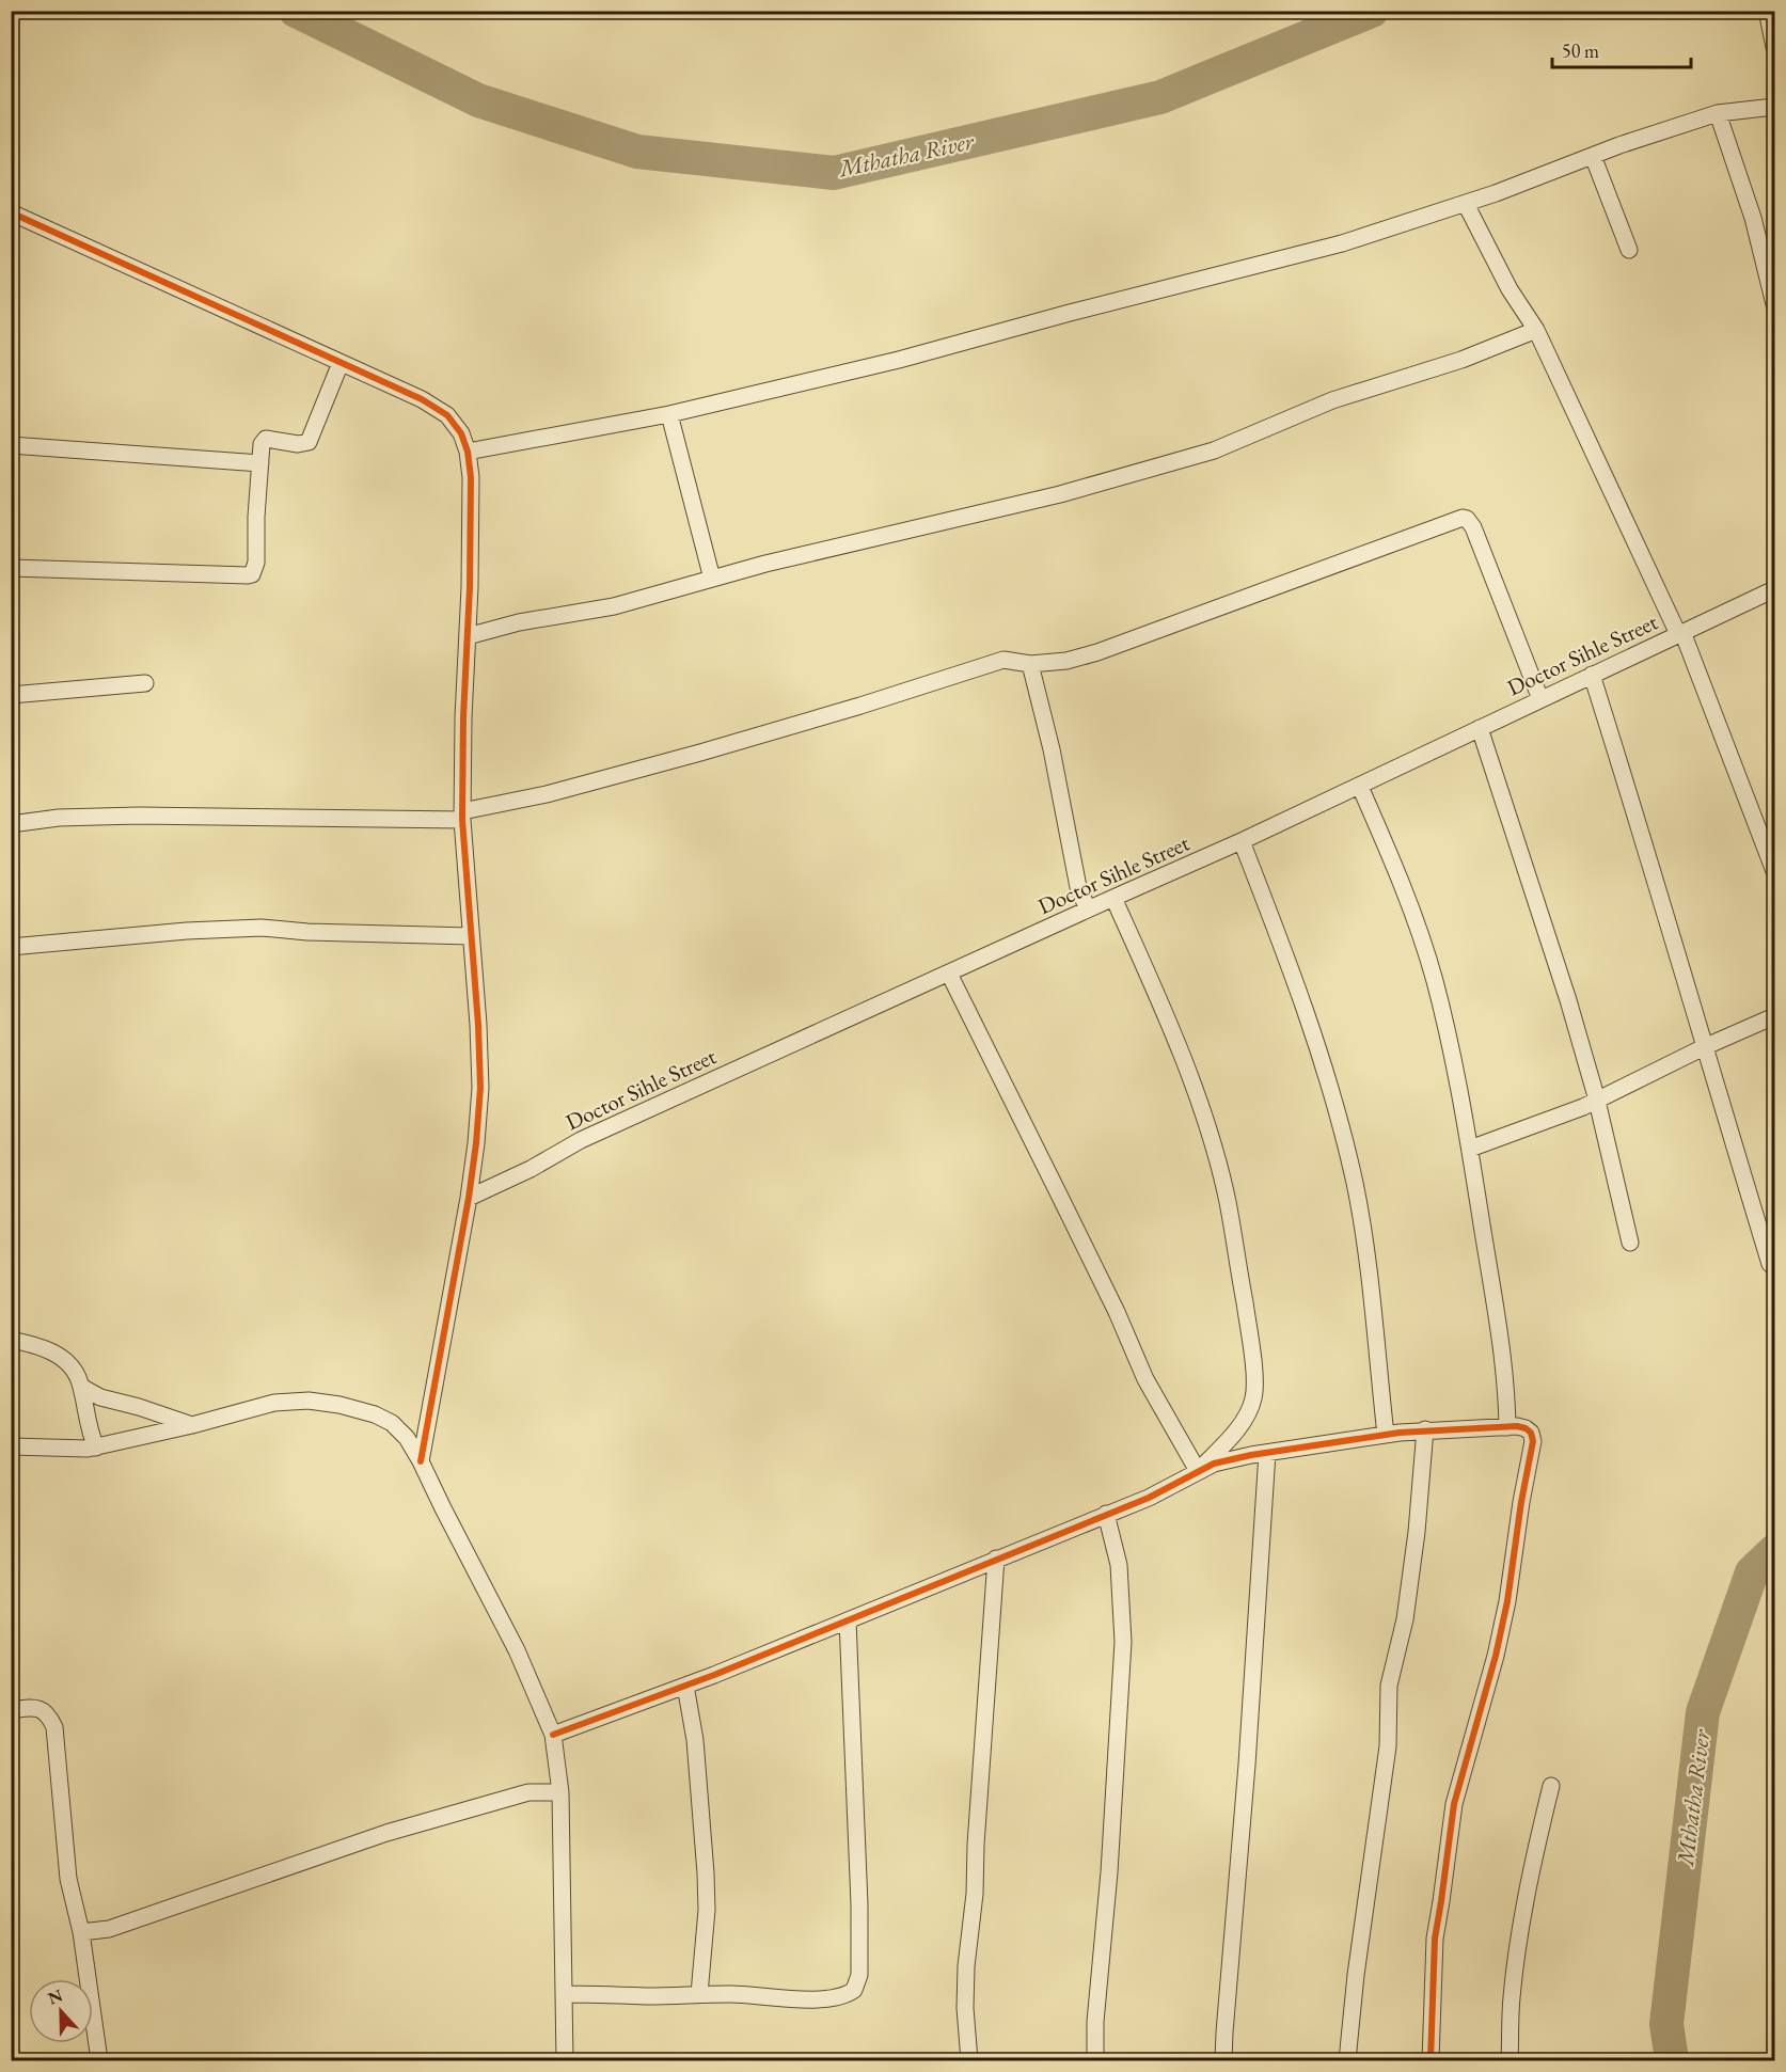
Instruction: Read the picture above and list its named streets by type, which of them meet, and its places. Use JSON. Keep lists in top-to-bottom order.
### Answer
{
  "streets": {
    "street": ["Doctor Sihle Street"]
  },
  "water": ["Mthatha River"],
  "scale_bar": "50 m",
  "north": "top"
}
